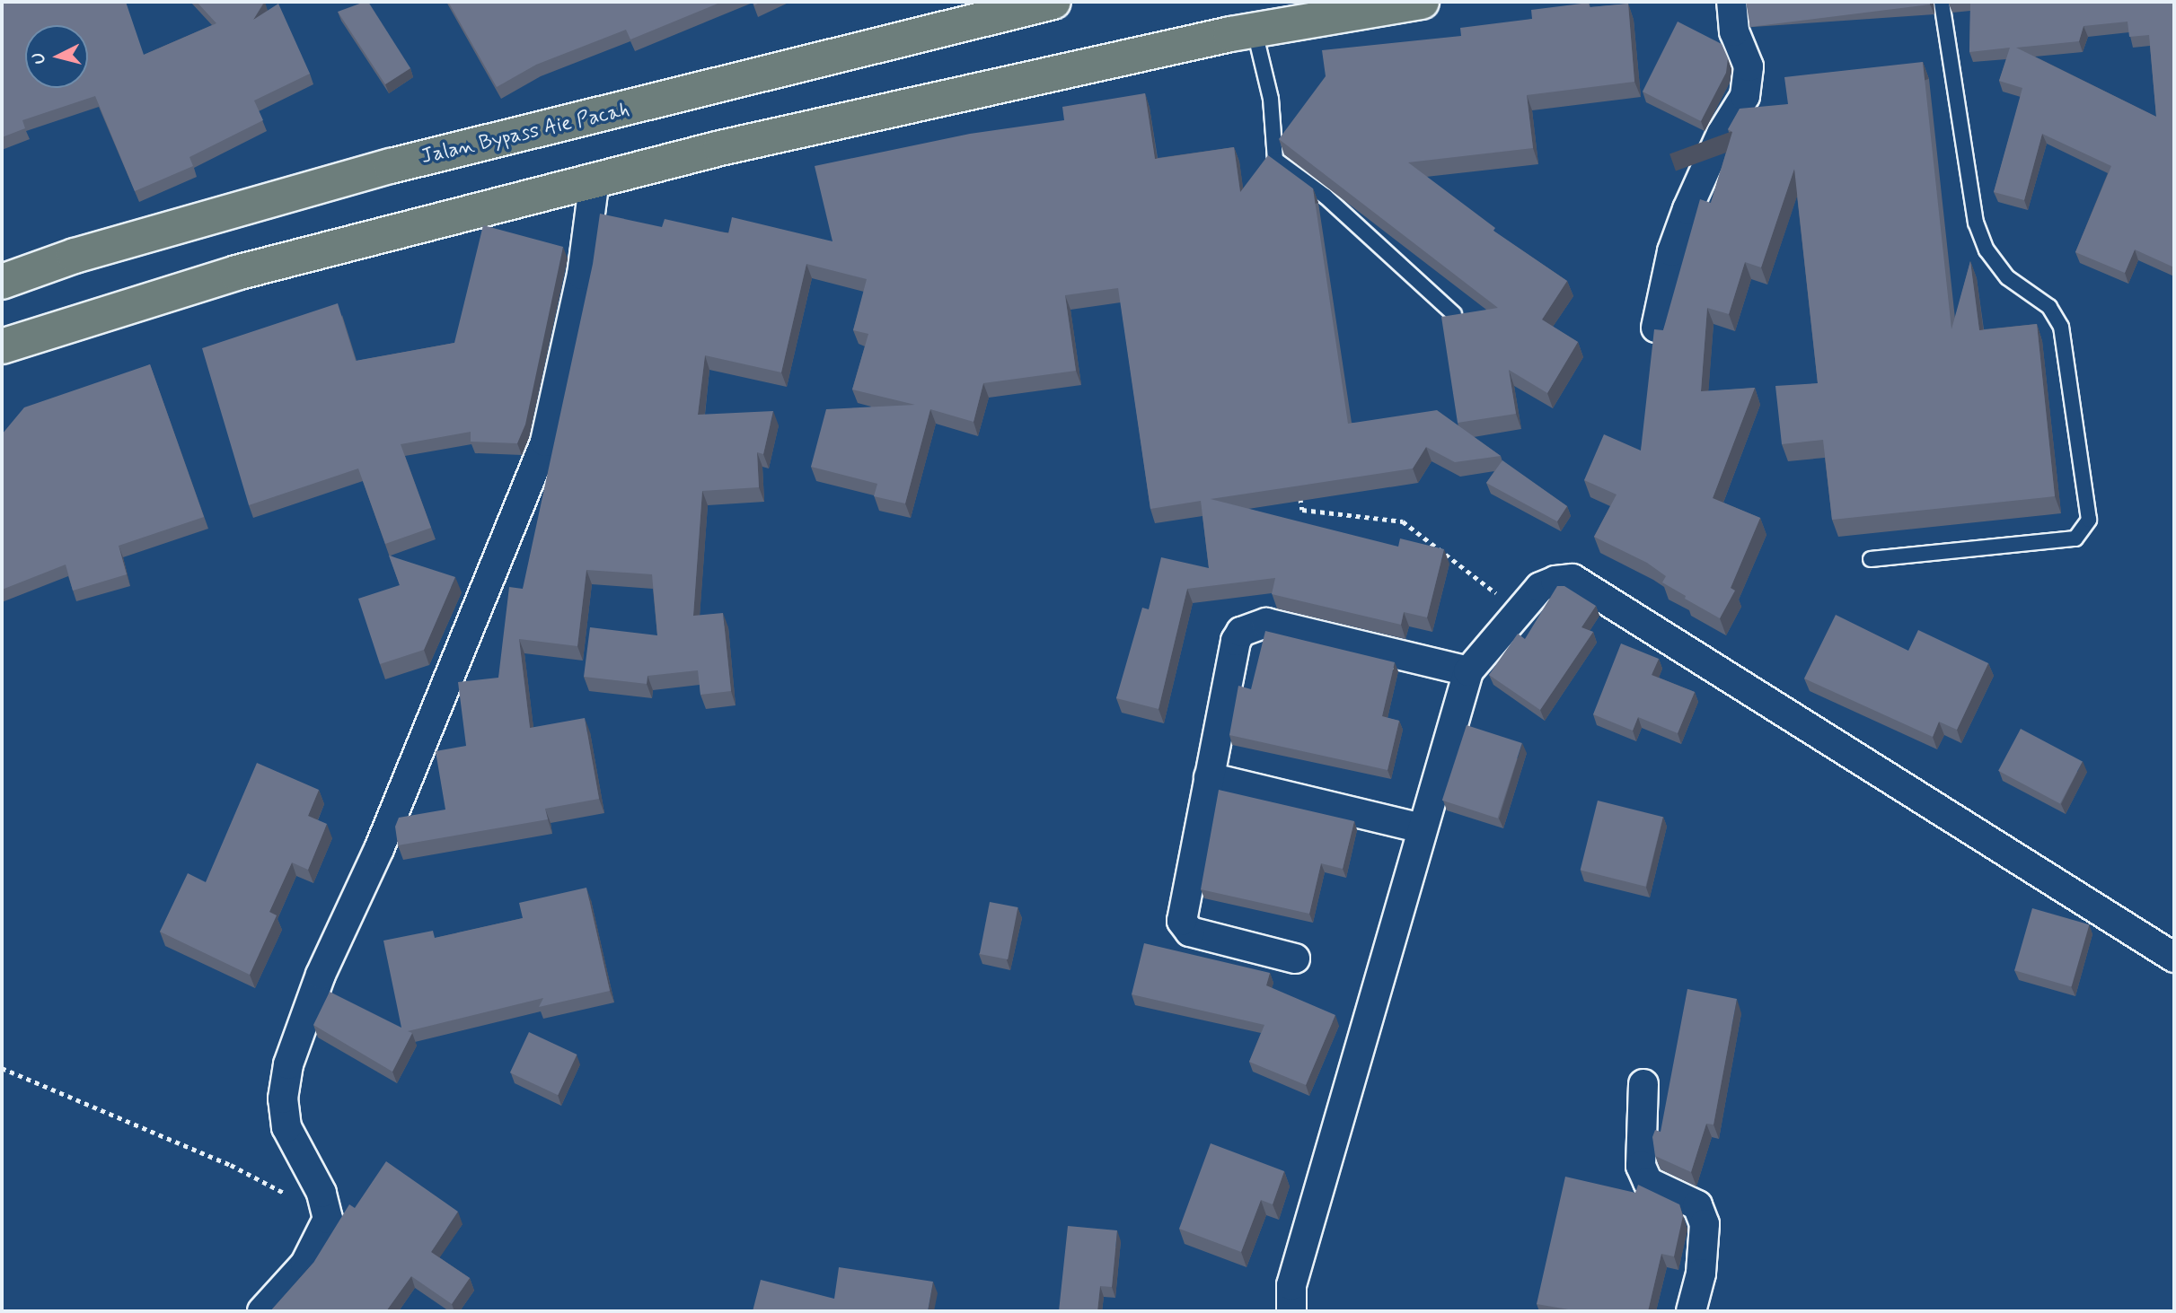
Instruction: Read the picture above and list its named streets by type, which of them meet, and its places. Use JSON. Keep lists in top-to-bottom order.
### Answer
{
  "streets": {
    "highway": ["Jalan Bypass Aie Pacah"]
  },
  "north": "left"
}
